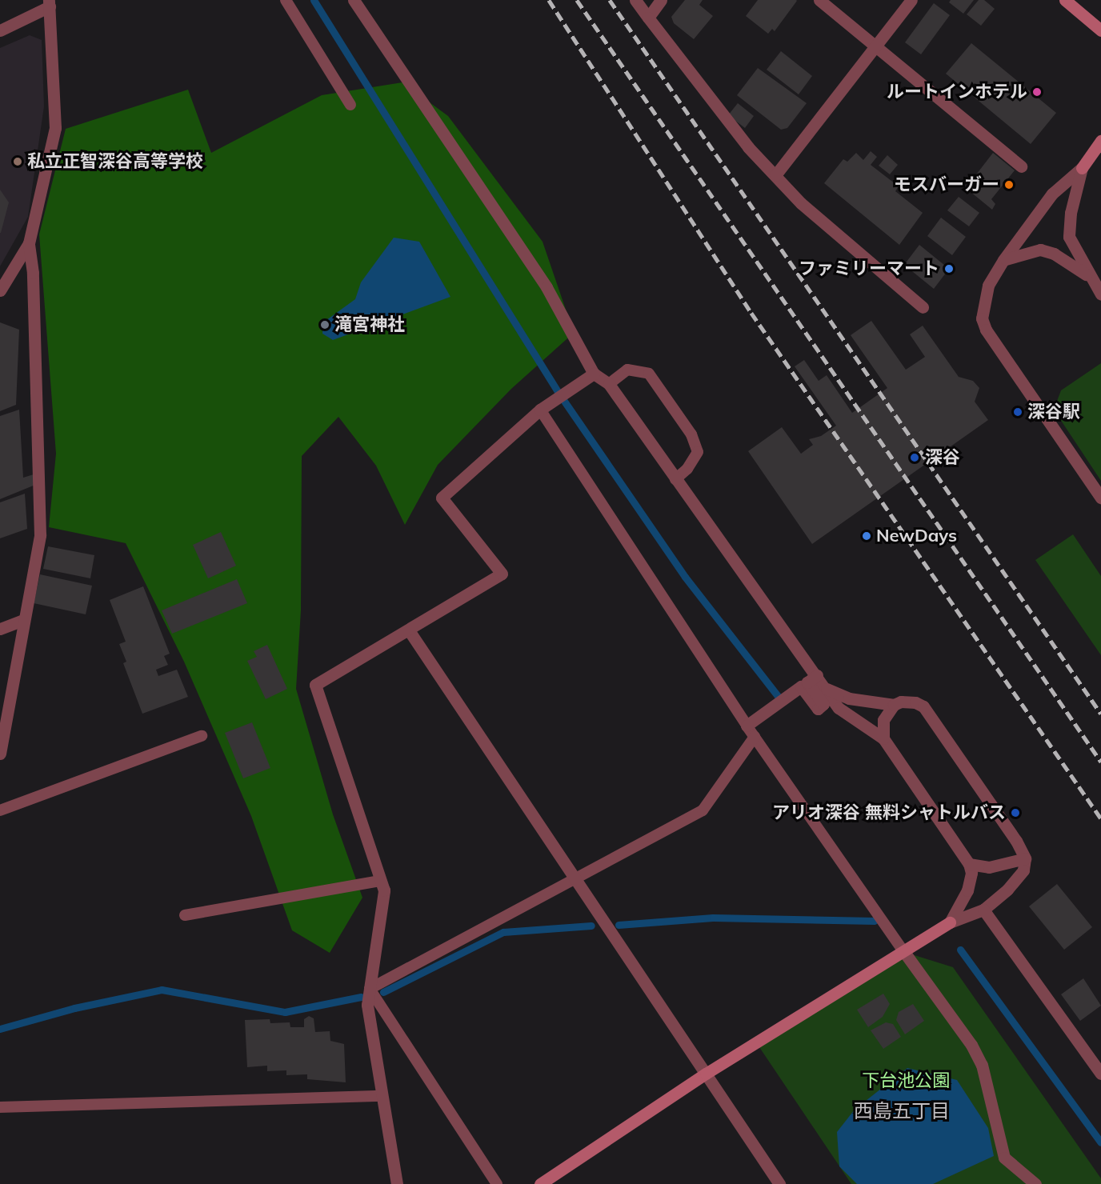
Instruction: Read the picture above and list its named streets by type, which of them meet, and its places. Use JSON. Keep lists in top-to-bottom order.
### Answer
{
  "districts": ["西島五丁目"],
  "parks": ["下台池公園"],
  "places": [
    "ルートインホテル",
    "私立正智深谷高等学校",
    "モスバーガー",
    "ファミリーマート",
    "滝宮神社",
    "深谷駅",
    "深谷",
    "NewDays",
    "アリオ深谷 無料シャトルバス"
  ]
}
